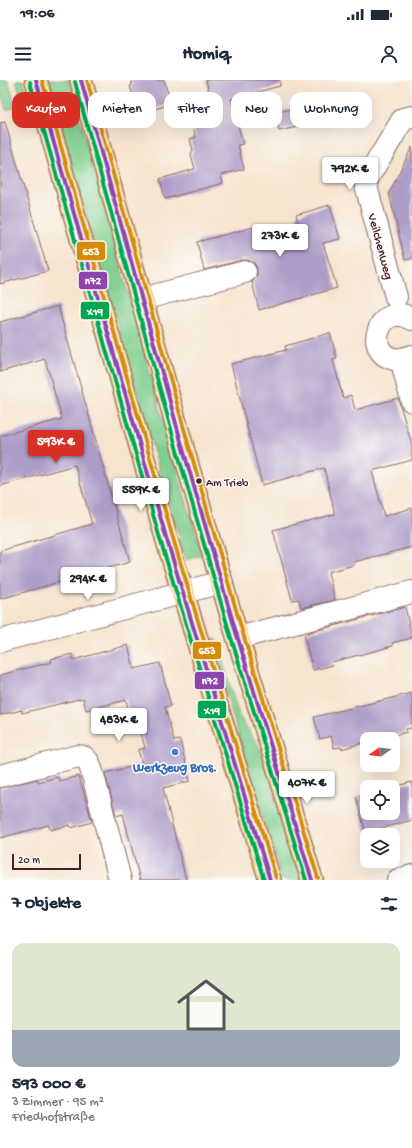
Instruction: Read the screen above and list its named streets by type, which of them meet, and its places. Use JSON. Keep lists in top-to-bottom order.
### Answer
{
  "streets": {
    "street": ["Veilchenweg"]
  },
  "places": ["Am Trieb", "Werkzeug Bros."],
  "lines": ["transit line n72", "transit line 653", "transit line X19"],
  "scale_bar": "20 m",
  "north": "left",
  "page": {
    "status": "19:06",
    "header": "Homiq",
    "chip": [
      "Kaufen",
      "Mieten",
      "Filter",
      "Neu",
      "Wohnung"
    ],
    "price": [
      "792K €",
      "273K €",
      "593K €",
      "559K €",
      "294K €",
      "483K €",
      "407K €"
    ],
    "scale": "20 m",
    "heading": "7 Objekte",
    "list": [
      {
        "name": "593 000 €",
        "note": "3 Zimmer · 95 m² · Friedhofstraße"
      }
    ]
  }
}
